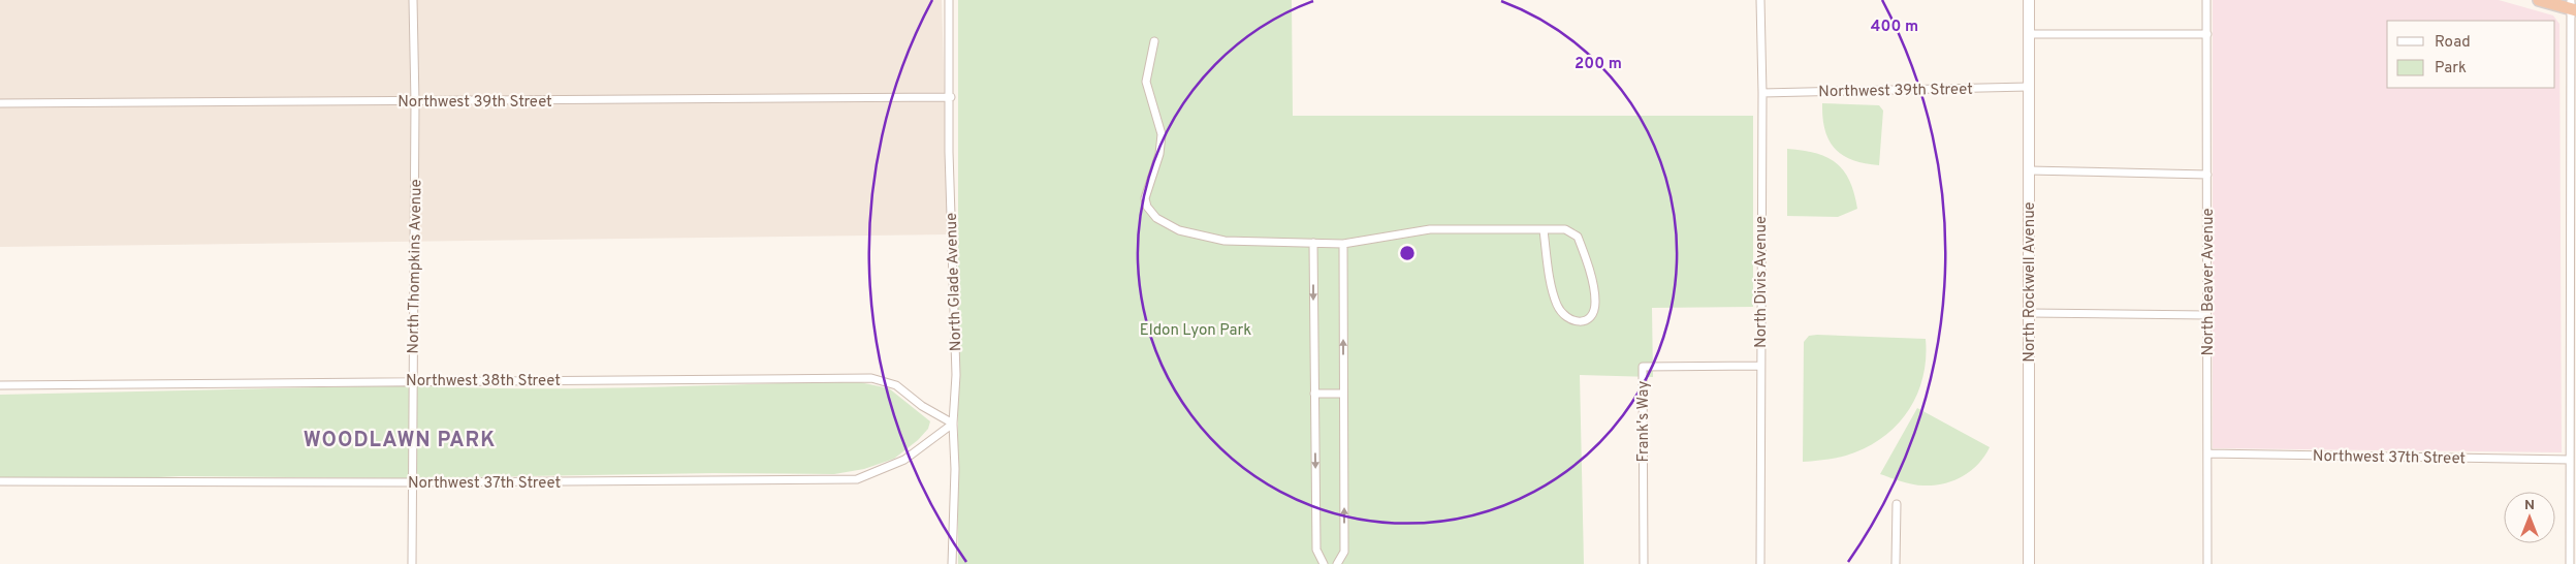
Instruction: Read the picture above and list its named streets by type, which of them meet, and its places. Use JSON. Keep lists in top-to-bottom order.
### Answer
{
  "streets": {
    "main road": ["North Rockwell Avenue"],
    "street": [
      "Northwest 39th Street",
      "North Thompkins Avenue",
      "North Glade Avenue",
      "North Divis Avenue",
      "North Beaver Avenue",
      "Northwest 38th Street",
      "Frank's Way",
      "Northwest 37th Street"
    ]
  },
  "crossings": [
    ["Northwest 39th Street", "North Thompkins Avenue"],
    ["Northwest 39th Street", "North Glade Avenue"],
    ["Northwest 39th Street", "North Divis Avenue"],
    ["Northwest 39th Street", "North Rockwell Avenue"],
    ["North Thompkins Avenue", "Northwest 38th Street"],
    ["North Thompkins Avenue", "Northwest 37th Street"],
    ["North Glade Avenue", "Northwest 38th Street"],
    ["North Glade Avenue", "Northwest 37th Street"],
    ["North Divis Avenue", "Frank's Way"],
    ["North Beaver Avenue", "Northwest 37th Street"],
    ["Northwest 38th Street", "Northwest 37th Street"]
  ],
  "districts": ["WOODLAWN PARK"],
  "parks": ["Eldon Lyon Park"],
  "legend": ["Road", "Park"],
  "north": "top",
  "rings": ["400 m", "200 m"]
}
